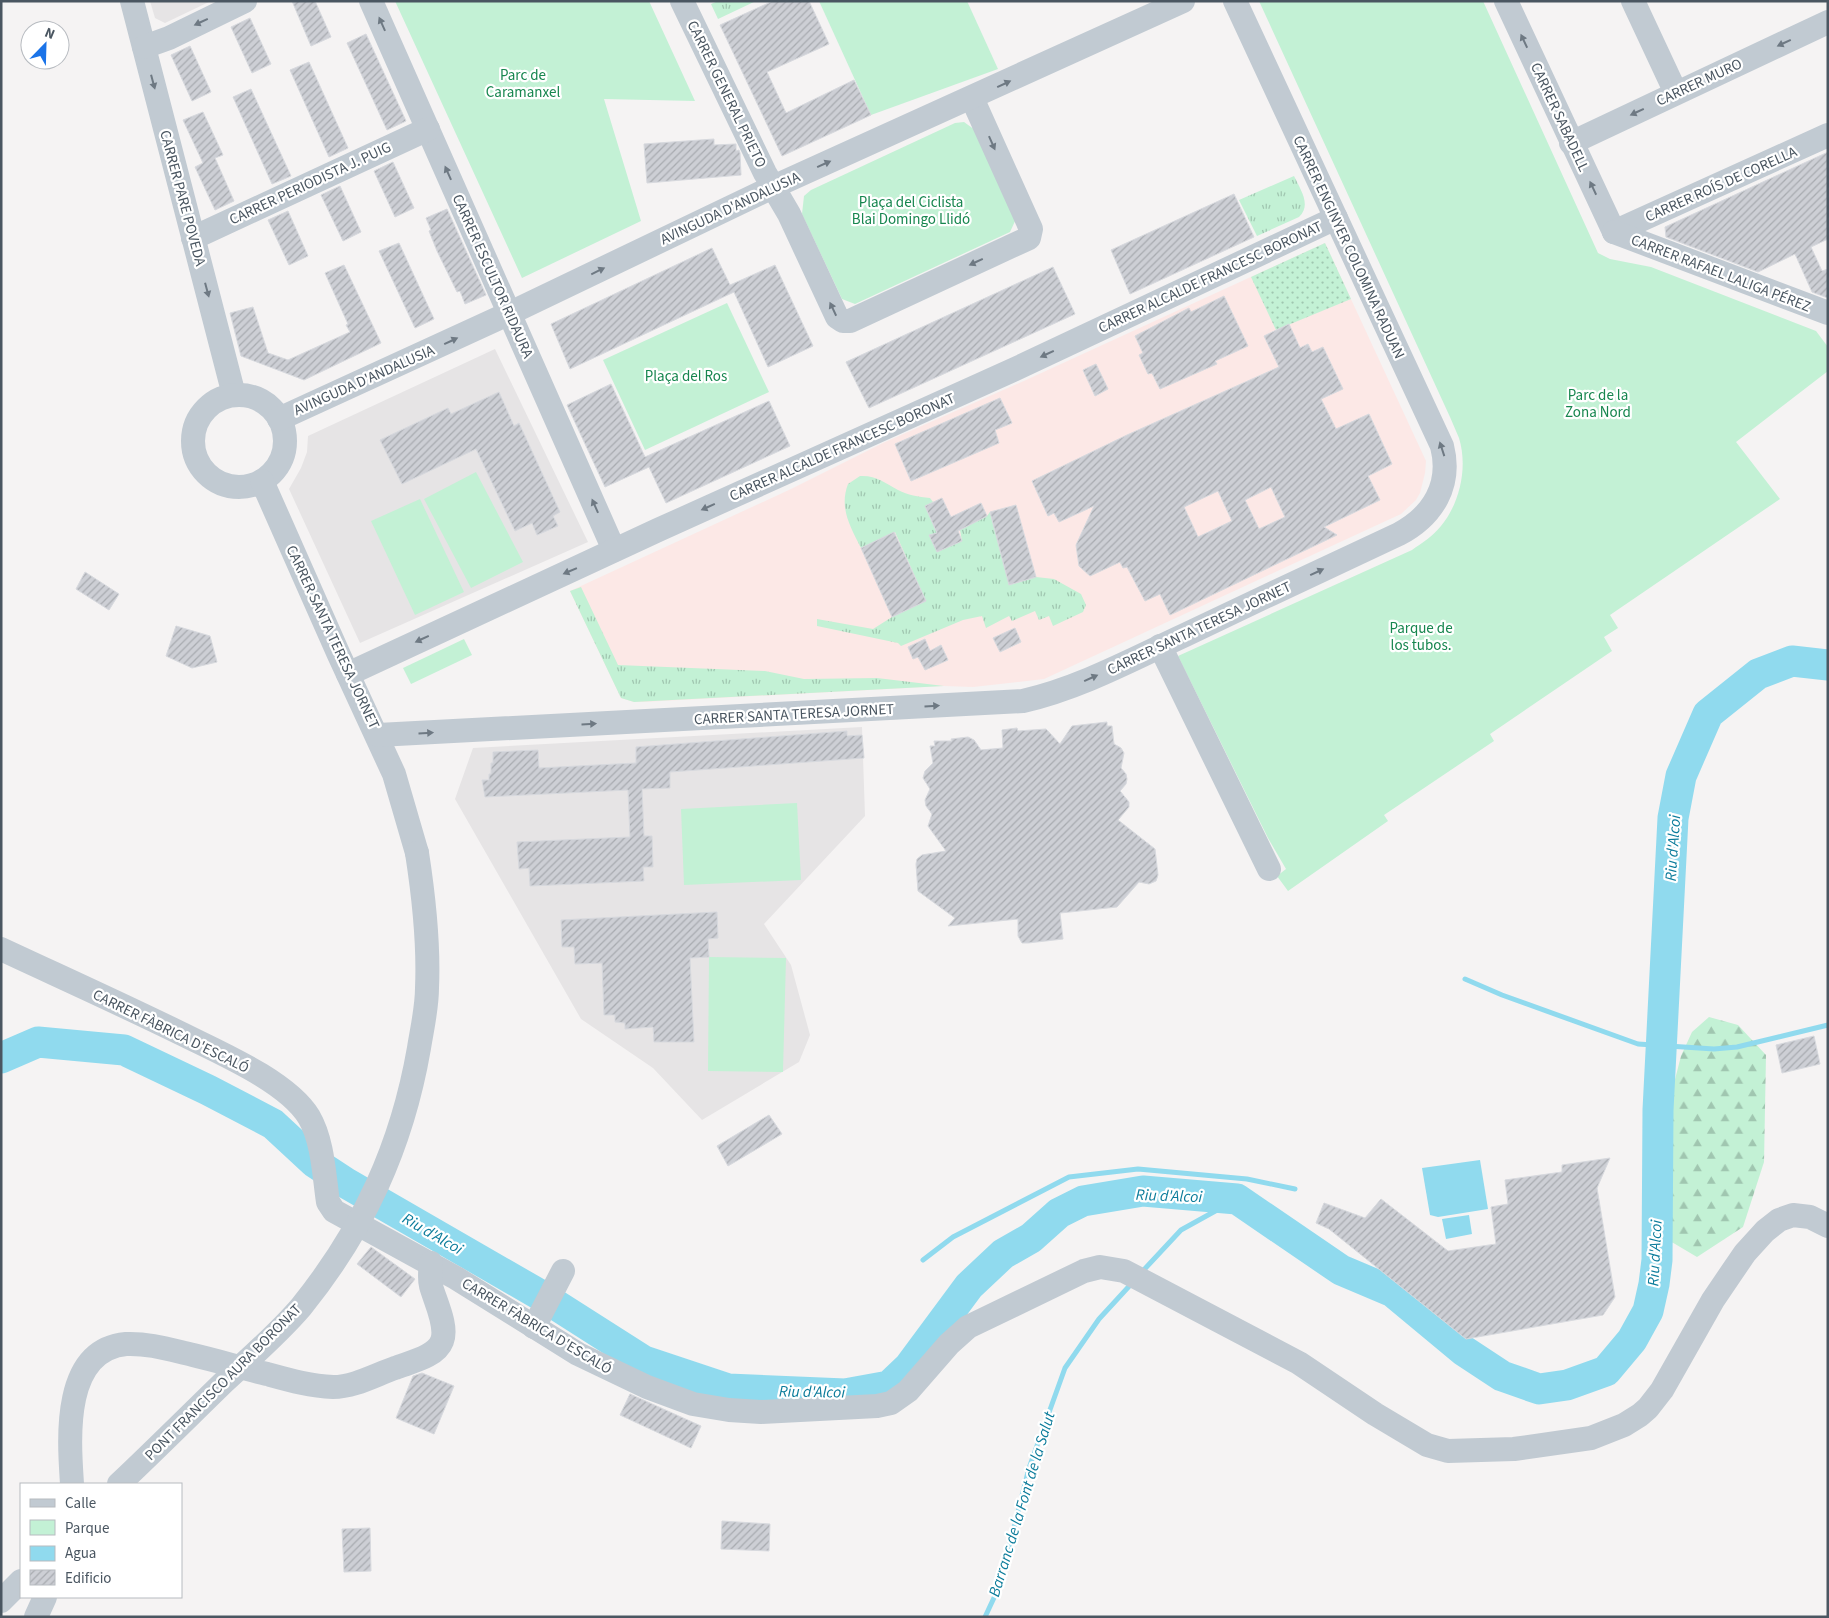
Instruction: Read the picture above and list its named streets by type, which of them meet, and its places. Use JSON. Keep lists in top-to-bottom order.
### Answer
{
  "streets": {
    "street": [
      "CARRER MURO",
      "CARRER GENERAL PRIETO",
      "CARRER SABADELL",
      "CARRER PERIODISTA J. PUIG",
      "CARRER ROÍS DE CORELLA",
      "CARRER PARE POVEDA",
      "AVINGUDA D'ANDALUSIA",
      "CARRER ENGINYER COLOMINA RADUAN",
      "CARRER RAFAEL LALIGA PÉREZ",
      "CARRER ESCULTOR RIDAURA",
      "CARRER ALCALDE FRANCESC BORONAT",
      "CARRER SANTA TERESA JORNET",
      "CARRER FÀBRICA D'ESCALÓ",
      "PONT FRANCISCO AURA BORONAT"
    ]
  },
  "crossings": [
    ["CARRER MURO", "CARRER SABADELL"],
    ["CARRER GENERAL PRIETO", "AVINGUDA D'ANDALUSIA"],
    ["CARRER SABADELL", "CARRER ROÍS DE CORELLA"],
    ["CARRER SABADELL", "CARRER RAFAEL LALIGA PÉREZ"],
    ["CARRER PERIODISTA J. PUIG", "CARRER PARE POVEDA"],
    ["CARRER PERIODISTA J. PUIG", "CARRER ESCULTOR RIDAURA"],
    ["CARRER ROÍS DE CORELLA", "CARRER RAFAEL LALIGA PÉREZ"],
    ["CARRER PARE POVEDA", "AVINGUDA D'ANDALUSIA"],
    ["CARRER PARE POVEDA", "CARRER SANTA TERESA JORNET"],
    ["AVINGUDA D'ANDALUSIA", "CARRER ESCULTOR RIDAURA"],
    ["AVINGUDA D'ANDALUSIA", "CARRER SANTA TERESA JORNET"],
    ["CARRER ENGINYER COLOMINA RADUAN", "CARRER ALCALDE FRANCESC BORONAT"],
    ["CARRER ENGINYER COLOMINA RADUAN", "CARRER SANTA TERESA JORNET"],
    ["CARRER ESCULTOR RIDAURA", "CARRER ALCALDE FRANCESC BORONAT"],
    ["CARRER ALCALDE FRANCESC BORONAT", "CARRER SANTA TERESA JORNET"],
    ["CARRER SANTA TERESA JORNET", "PONT FRANCISCO AURA BORONAT"]
  ],
  "one_way": [
    "CARRER MURO",
    "CARRER PARE POVEDA",
    "AVINGUDA D'ANDALUSIA",
    "CARRER ENGINYER COLOMINA RADUAN",
    "CARRER ESCULTOR RIDAURA",
    "CARRER ALCALDE FRANCESC BORONAT",
    "CARRER SANTA TERESA JORNET"
  ],
  "water": ["Riu d'Alcoi", "Barranc de la Font de la Salut"],
  "parks": [
    "Parc de Caramanxel",
    "Plaça del Ciclista Blai Domingo Llidó",
    "Plaça del Ros",
    "Parc de la Zona Nord",
    "Parque de los tubos."
  ],
  "legend": [
    "Calle",
    "Parque",
    "Agua",
    "Edificio"
  ],
  "north": "top right"
}
